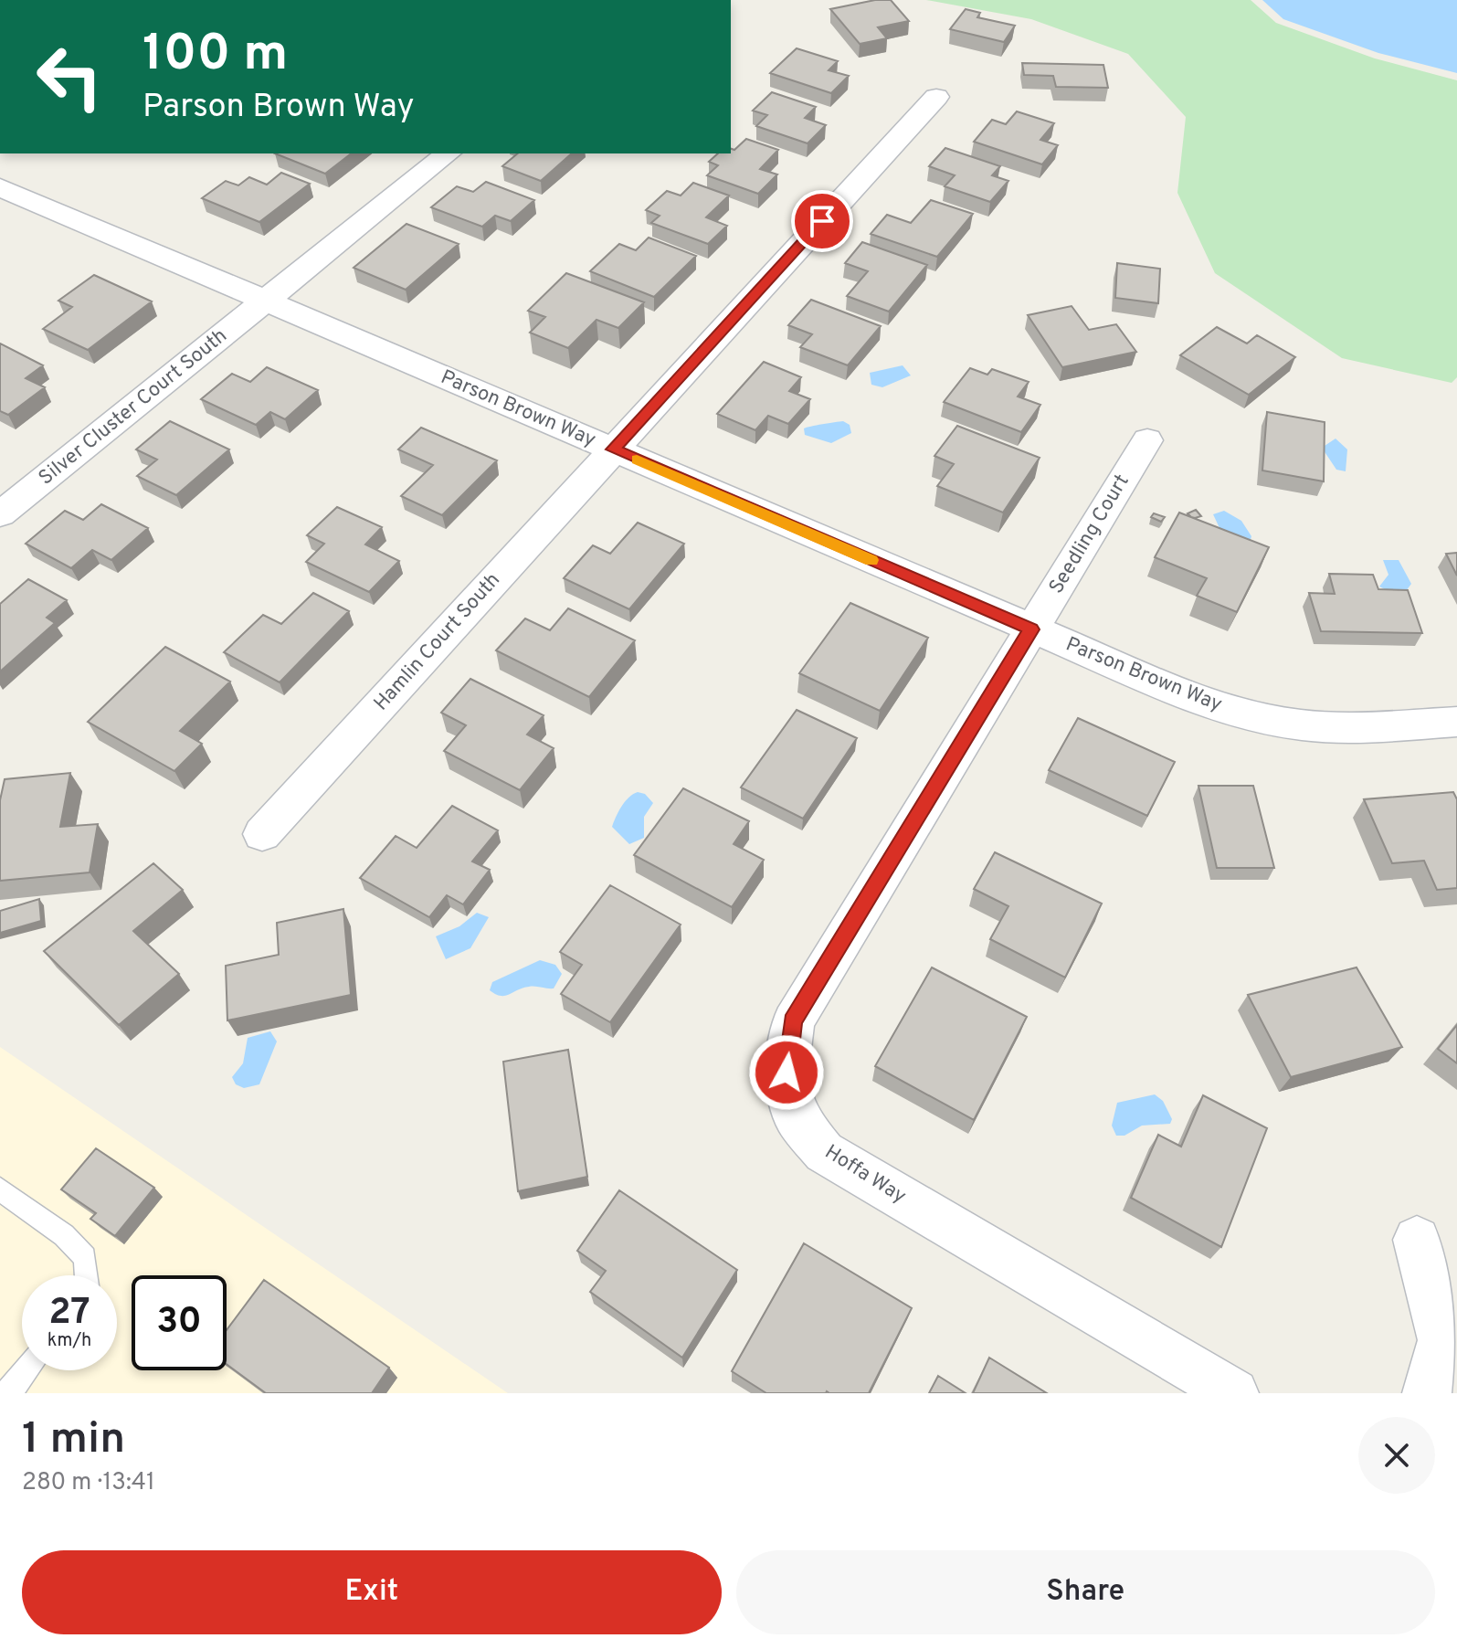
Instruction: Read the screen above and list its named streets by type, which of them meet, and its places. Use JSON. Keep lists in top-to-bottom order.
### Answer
{
  "streets": {
    "street": [
      "Silver Cluster Court South",
      "Parson Brown Way",
      "Seedling Court",
      "Hamlin Court South",
      "Hoffa Way"
    ]
  },
  "crossings": [
    ["Silver Cluster Court South", "Parson Brown Way"],
    ["Parson Brown Way", "Seedling Court"],
    ["Parson Brown Way", "Hamlin Court South"],
    ["Parson Brown Way", "Hoffa Way"],
    ["Seedling Court", "Hoffa Way"]
  ],
  "page": {
    "turn": ["100 m", "Parson Brown Way"],
    "speed": "27 km/h",
    "limit": "30",
    "heading": ["1 min", "280 m · 13:41"],
    "buttons": ["Exit", "Share"]
  }
}
